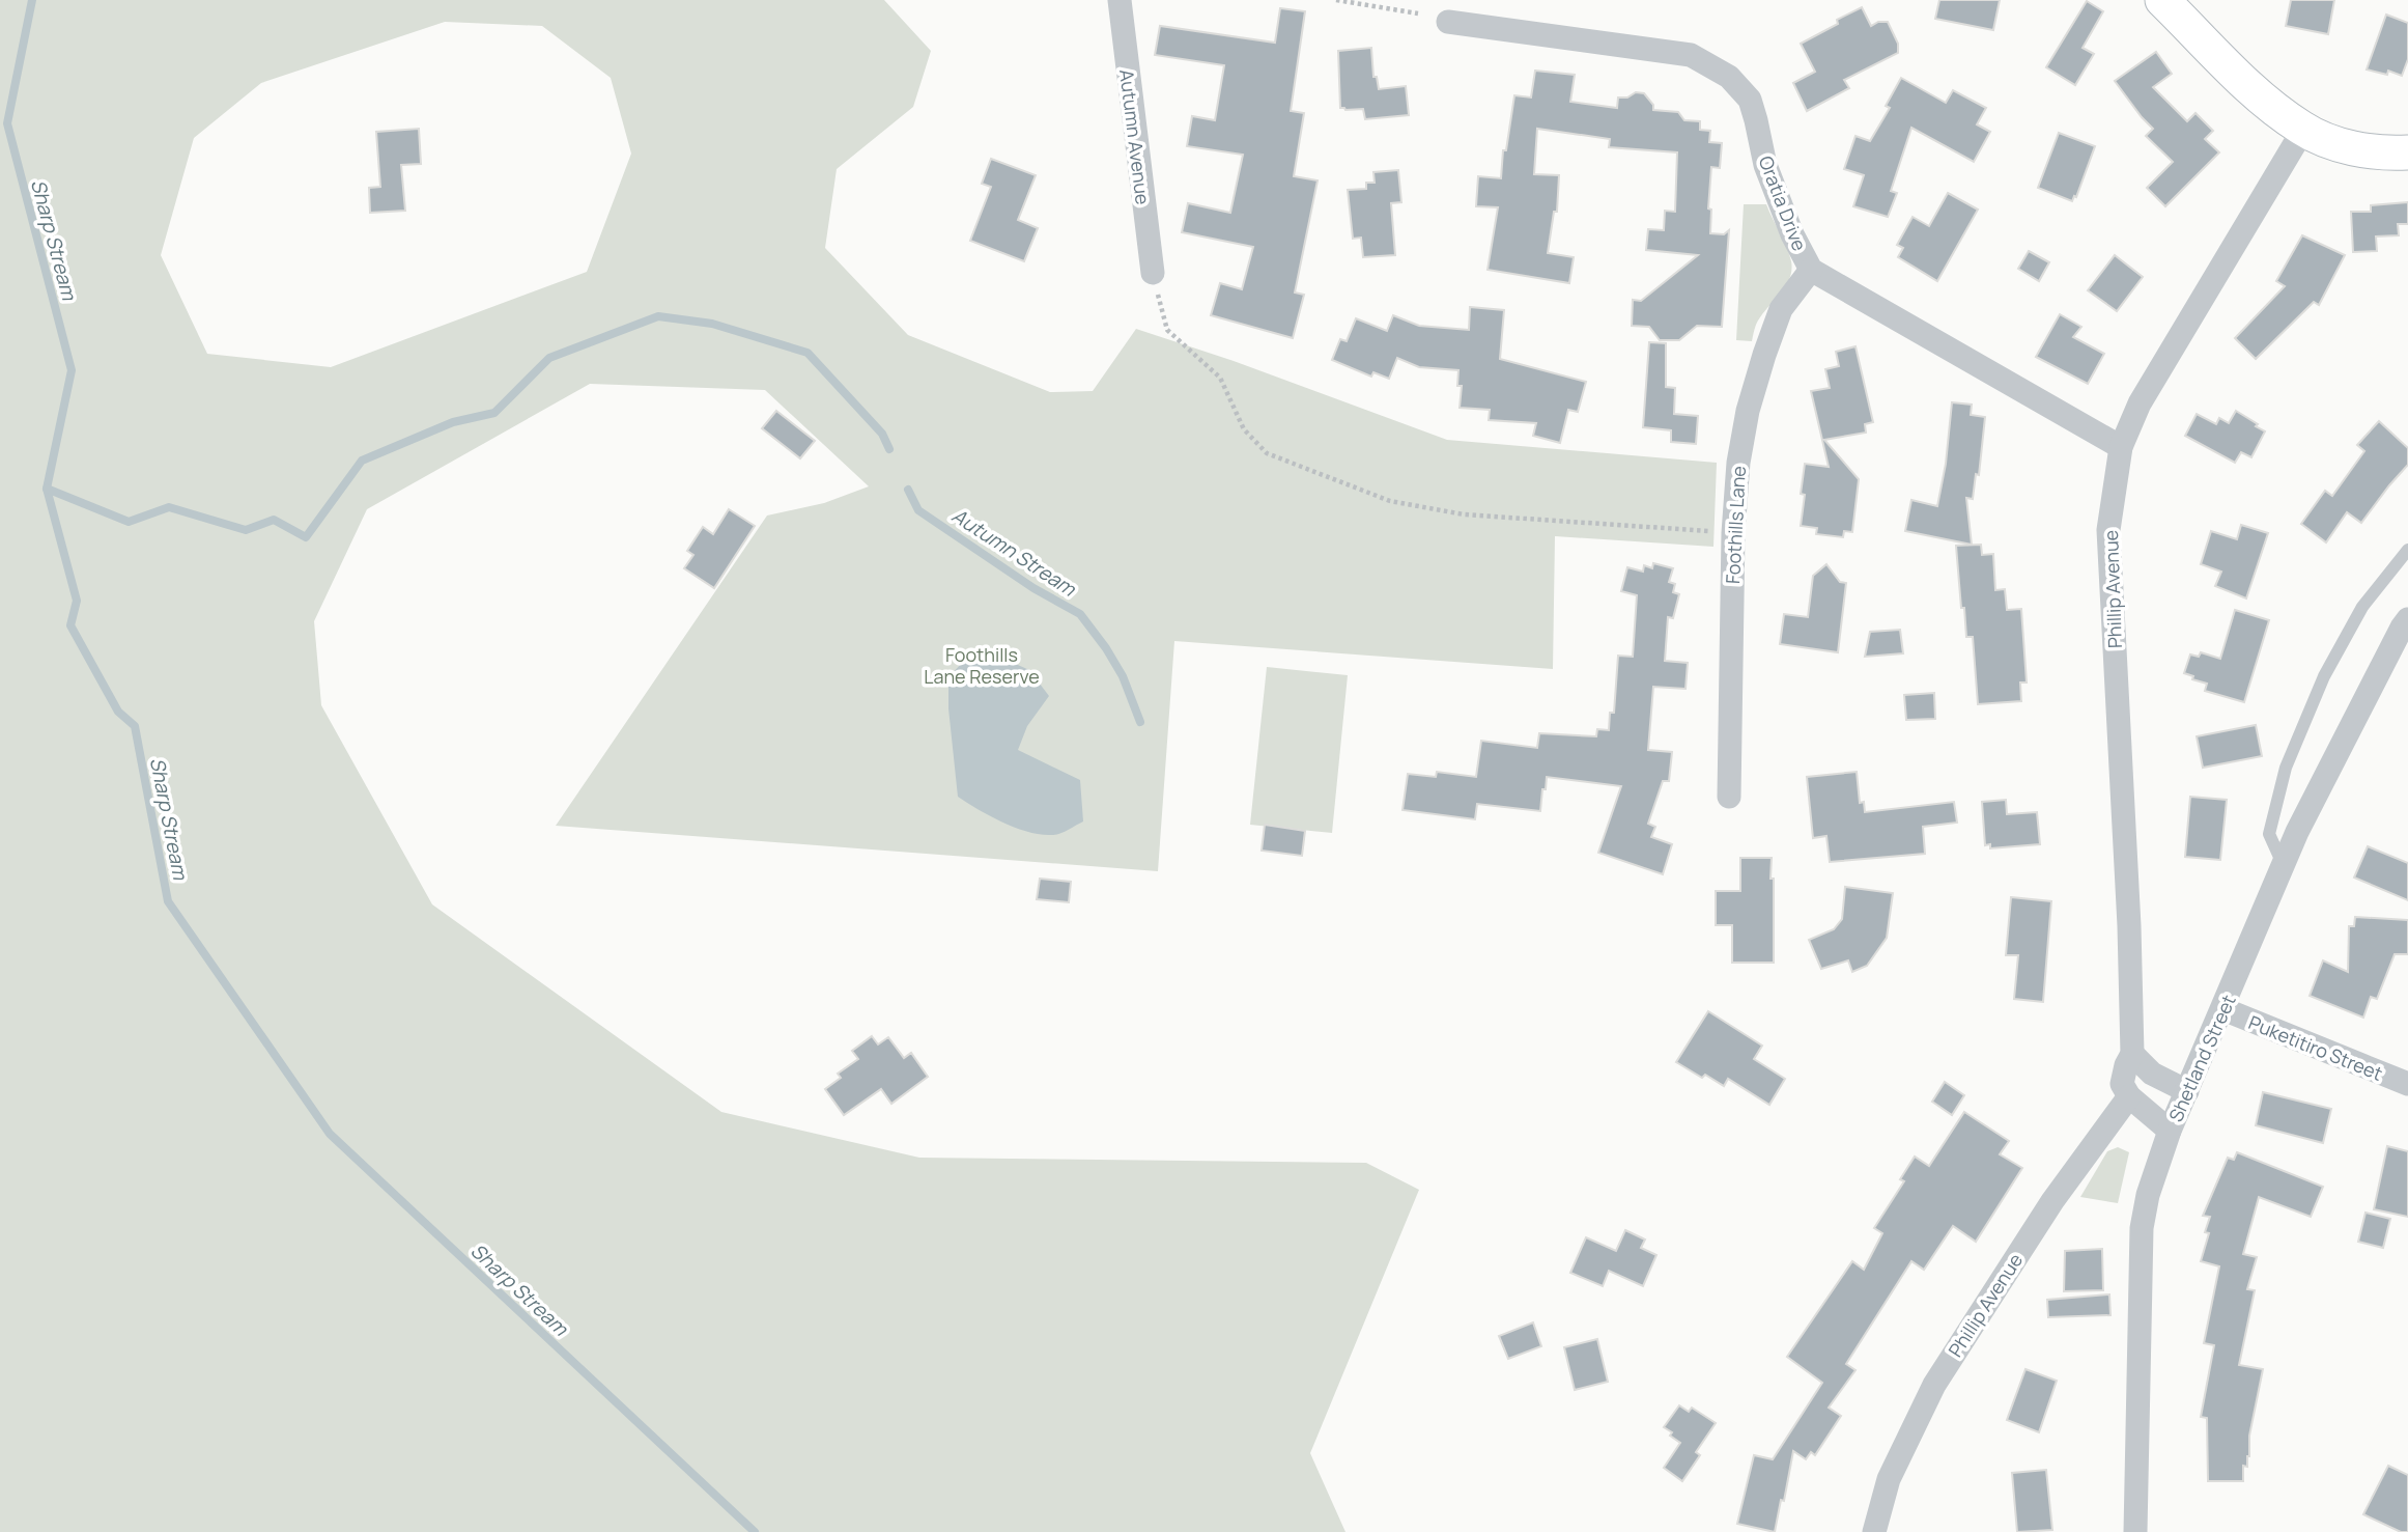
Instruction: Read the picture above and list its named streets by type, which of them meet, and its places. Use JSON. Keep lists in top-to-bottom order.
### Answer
{
  "streets": {
    "street": [
      "Autumn Avenue",
      "Oratia Drive",
      "Foothills Lane",
      "Phillip Avenue",
      "Puketitiro Street",
      "Shetland Street"
    ]
  },
  "crossings": [
    ["Oratia Drive", "Foothills Lane"],
    ["Oratia Drive", "Phillip Avenue"],
    ["Puketitiro Street", "Shetland Street"]
  ],
  "water": ["Sharp Stream", "Autumn Stream"],
  "parks": ["Foothills Lane Reserve"]
}
